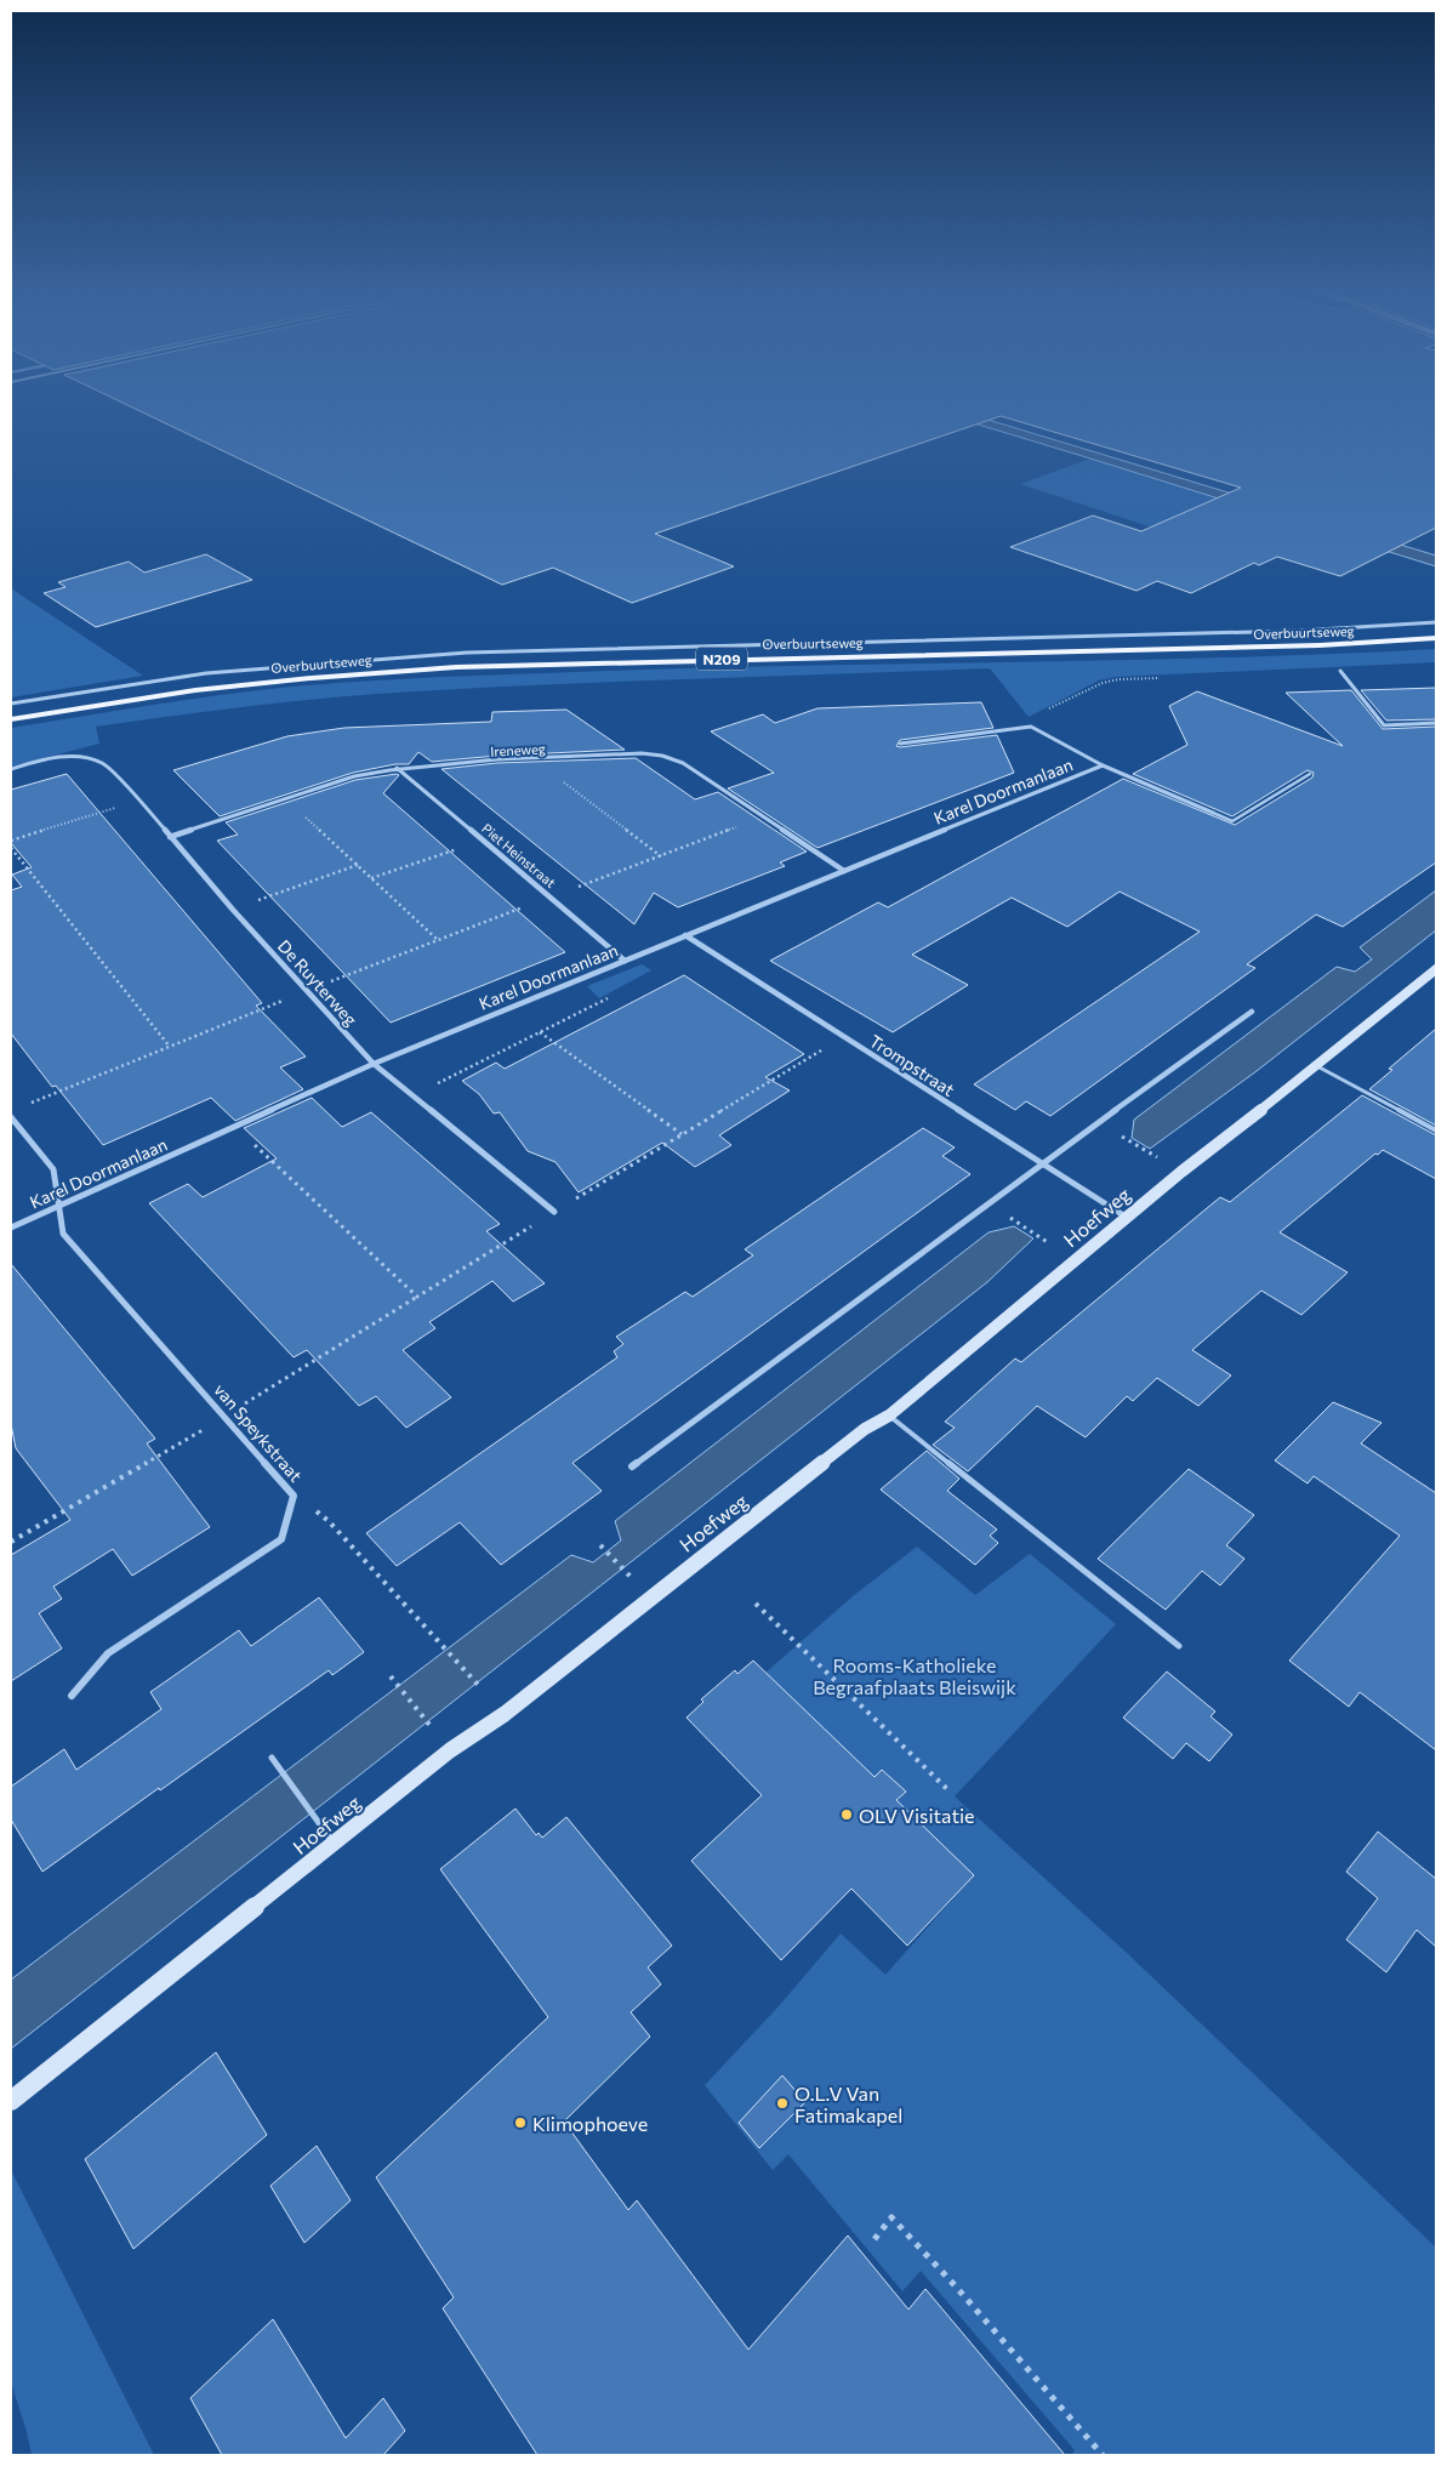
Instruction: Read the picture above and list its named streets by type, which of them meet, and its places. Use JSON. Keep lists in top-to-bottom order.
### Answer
{
  "streets": {
    "main road": ["Overbuurtseweg", "N209"],
    "street": [
      "Ireneweg",
      "Karel Doormanlaan",
      "Piet Heinstraat",
      "De Ruyterweg",
      "Trompstraat",
      "Hoefweg",
      "van Speykstraat"
    ]
  },
  "crossings": [
    ["Ireneweg", "Karel Doormanlaan"],
    ["Ireneweg", "Piet Heinstraat"],
    ["Ireneweg", "De Ruyterweg"],
    ["Karel Doormanlaan", "Piet Heinstraat"],
    ["Karel Doormanlaan", "De Ruyterweg"],
    ["Karel Doormanlaan", "Trompstraat"],
    ["Karel Doormanlaan", "van Speykstraat"],
    ["Trompstraat", "Hoefweg"]
  ],
  "parks": ["Rooms-Katholieke Begraafplaats Bleiswijk"],
  "places": ["OLV Visitatie", "O.L.V Van Fatimakapel", "Klimophoeve"]
}
